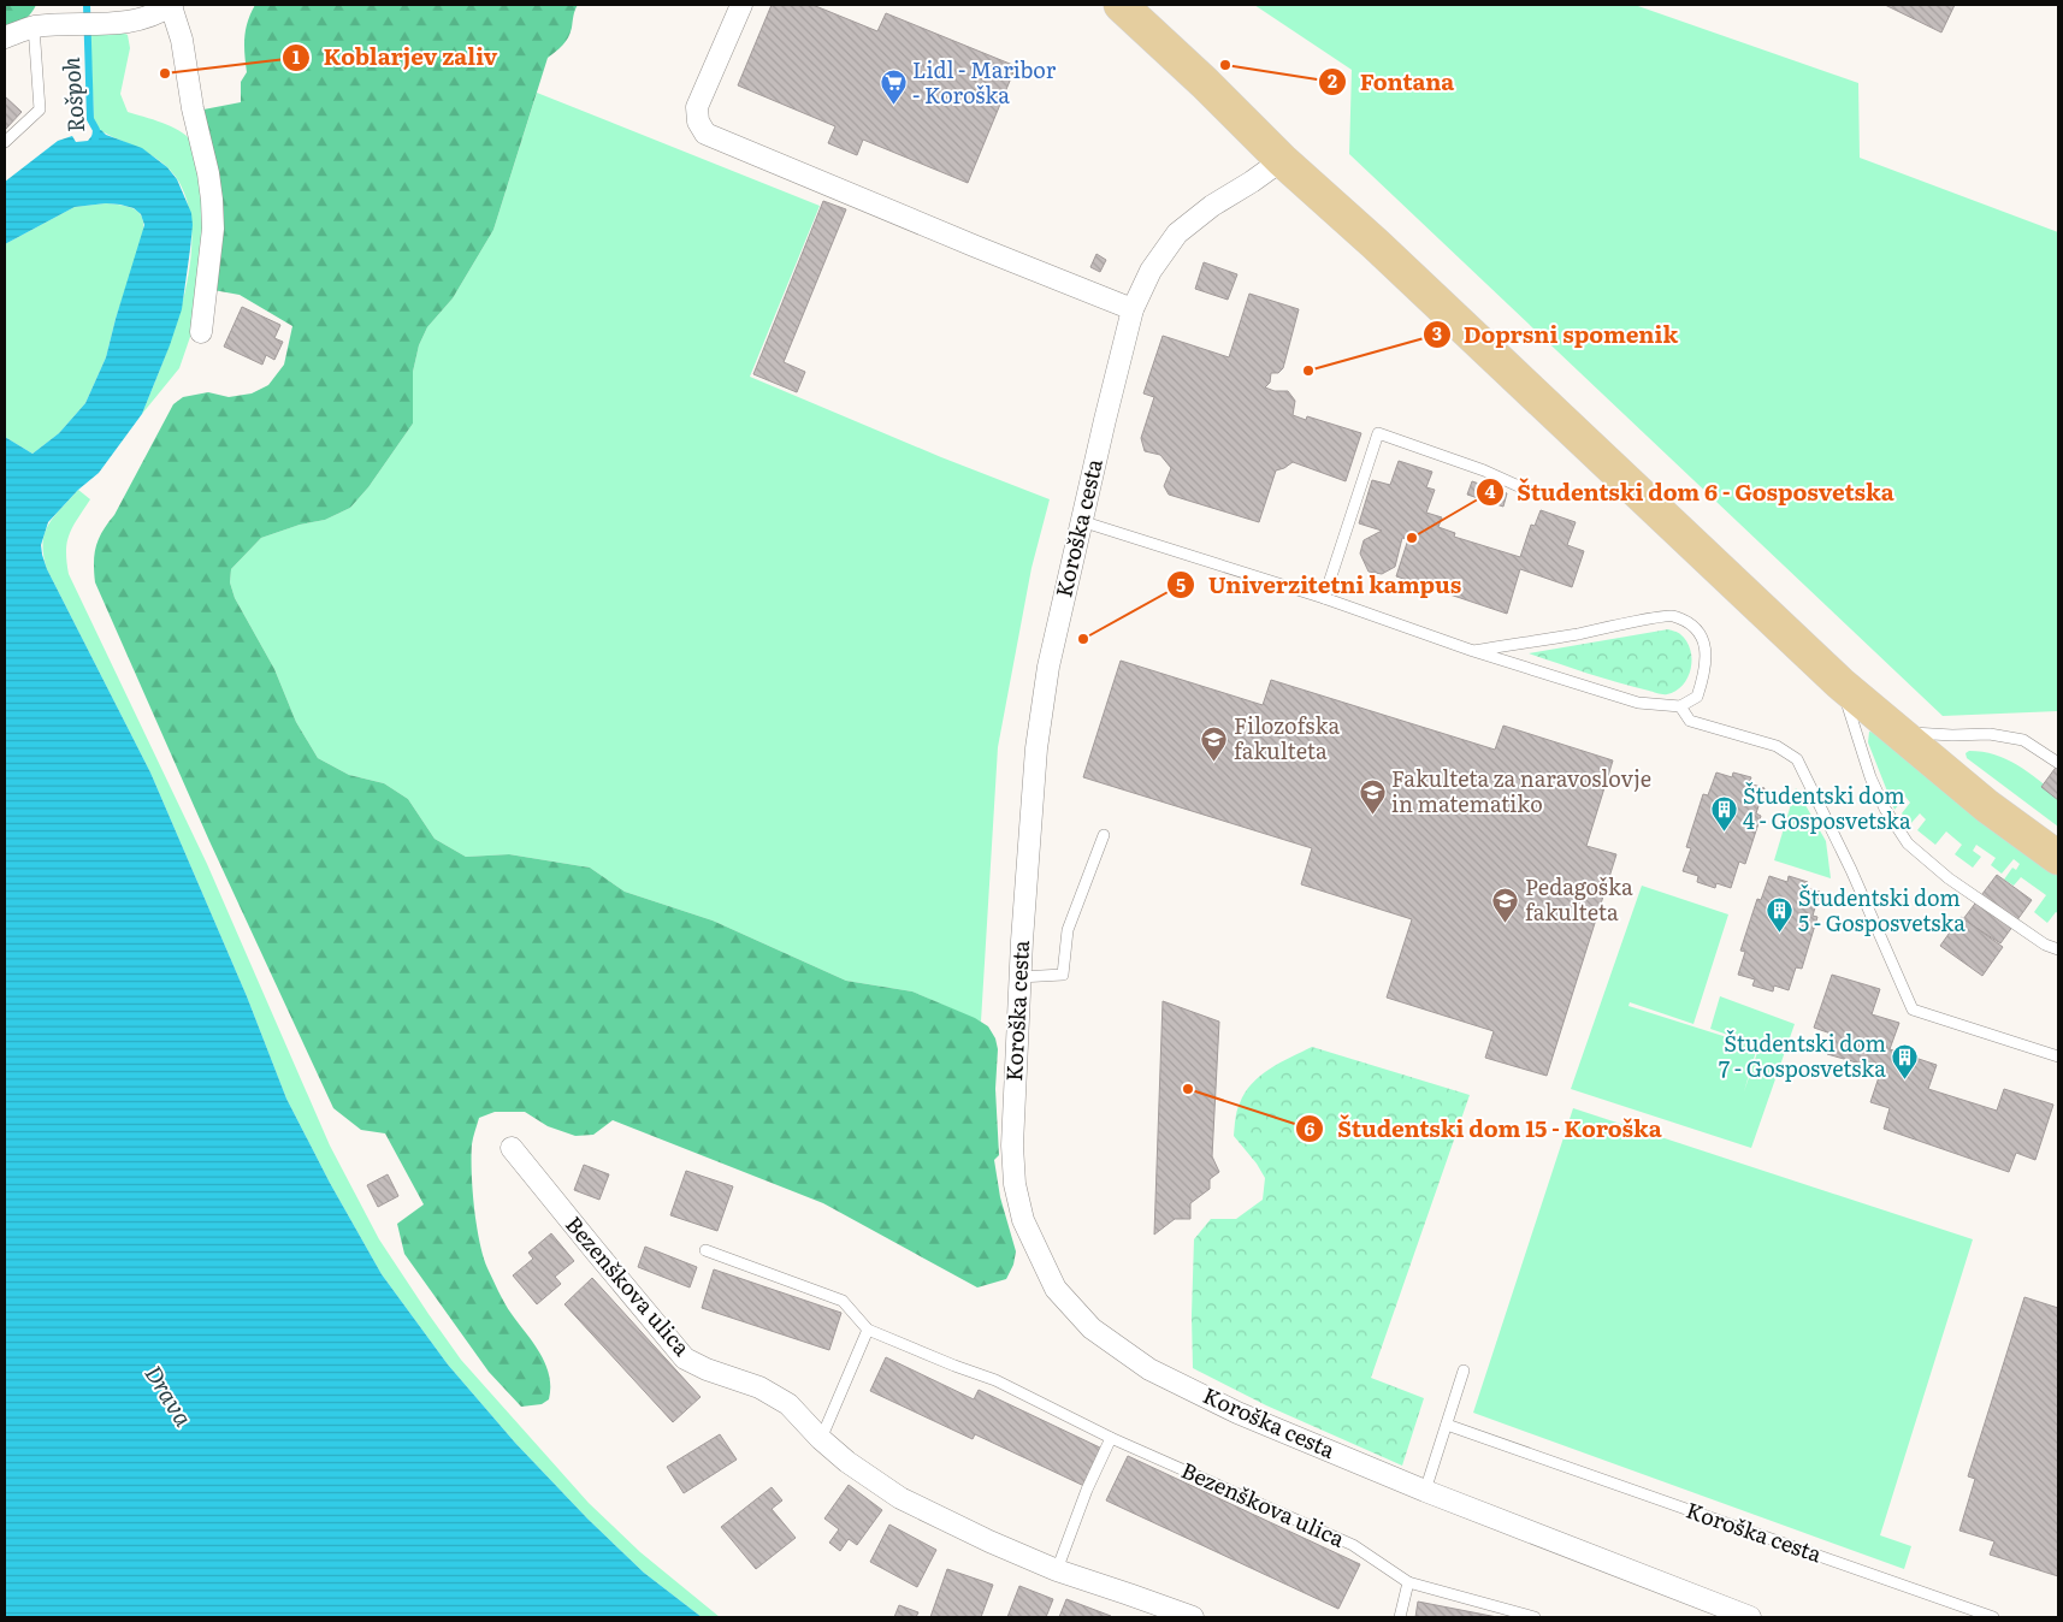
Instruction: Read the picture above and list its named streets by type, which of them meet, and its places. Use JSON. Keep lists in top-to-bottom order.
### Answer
{
  "streets": {
    "street": ["Koroška cesta", "Bezenškova ulica"]
  },
  "water": ["Rošpoh", "Drava"],
  "places": {
    "other": [
      "Fontana",
      "Koblarjev zaliv",
      "Doprsni spomenik",
      "Študentski dom 6 - Gosposvetska",
      "Univerzitetni kampus",
      "Študentski dom 15 - Koroška"
    ],
    "supermarket": ["Lidl - Maribor - Koroška"],
    "school or university": ["Filozofska fakulteta", "Fakulteta za naravoslovje in matematiko", "Pedagoška fakulteta"],
    "building": ["Študentski dom 4 - Gosposvetska", "Študentski dom 5 - Gosposvetska", "Študentski dom 7 - Gosposvetska"]
  }
}
